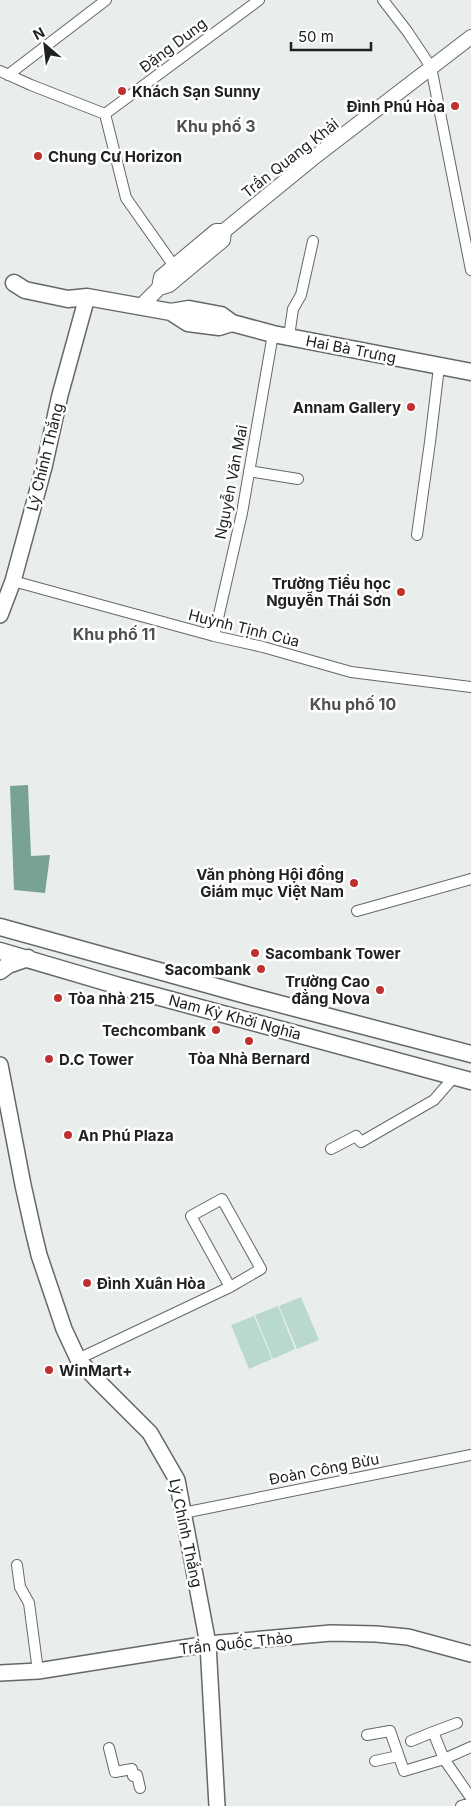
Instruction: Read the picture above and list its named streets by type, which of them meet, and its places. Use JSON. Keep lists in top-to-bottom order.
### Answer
{
  "streets": {
    "main road": [
      "Hai Bà Trưng",
      "Lý Chính Thắng",
      "Nam Kỳ Khởi Nghĩa",
      "Trần Quốc Thảo"
    ],
    "street": [
      "Đặng Dung",
      "Trần Quang Khải",
      "Nguyễn Văn Mai",
      "Huỳnh Tịnh Của",
      "Đoàn Công Bửu"
    ]
  },
  "crossings": [
    ["Trần Quang Khải", "Hai Bà Trưng"],
    ["Hai Bà Trưng", "Lý Chính Thắng"],
    ["Hai Bà Trưng", "Nguyễn Văn Mai"],
    ["Lý Chính Thắng", "Huỳnh Tịnh Của"],
    ["Lý Chính Thắng", "Đoàn Công Bửu"],
    ["Lý Chính Thắng", "Trần Quốc Thảo"],
    ["Nguyễn Văn Mai", "Huỳnh Tịnh Của"]
  ],
  "districts": ["Khu phố 3", "Khu phố 11", "Khu phố 10"],
  "places": [
    "Khách Sạn Sunny",
    "Đình Phú Hòa",
    "Chung Cư Horizon",
    "Annam Gallery",
    "Trường Tiểu học Nguyễn Thái Sơn",
    "Văn phòng Hội đồng Giám mục Việt Nam",
    "Sacombank Tower",
    "Sacombank",
    "Trường Cao đẳng Nova",
    "Tòa nhà 215",
    "Techcombank",
    "Tòa Nhà Bernard",
    "D.C Tower",
    "An Phú Plaza",
    "Đình Xuân Hòa",
    "WinMart+"
  ],
  "scale_bar": "50 m",
  "north": "top left"
}
